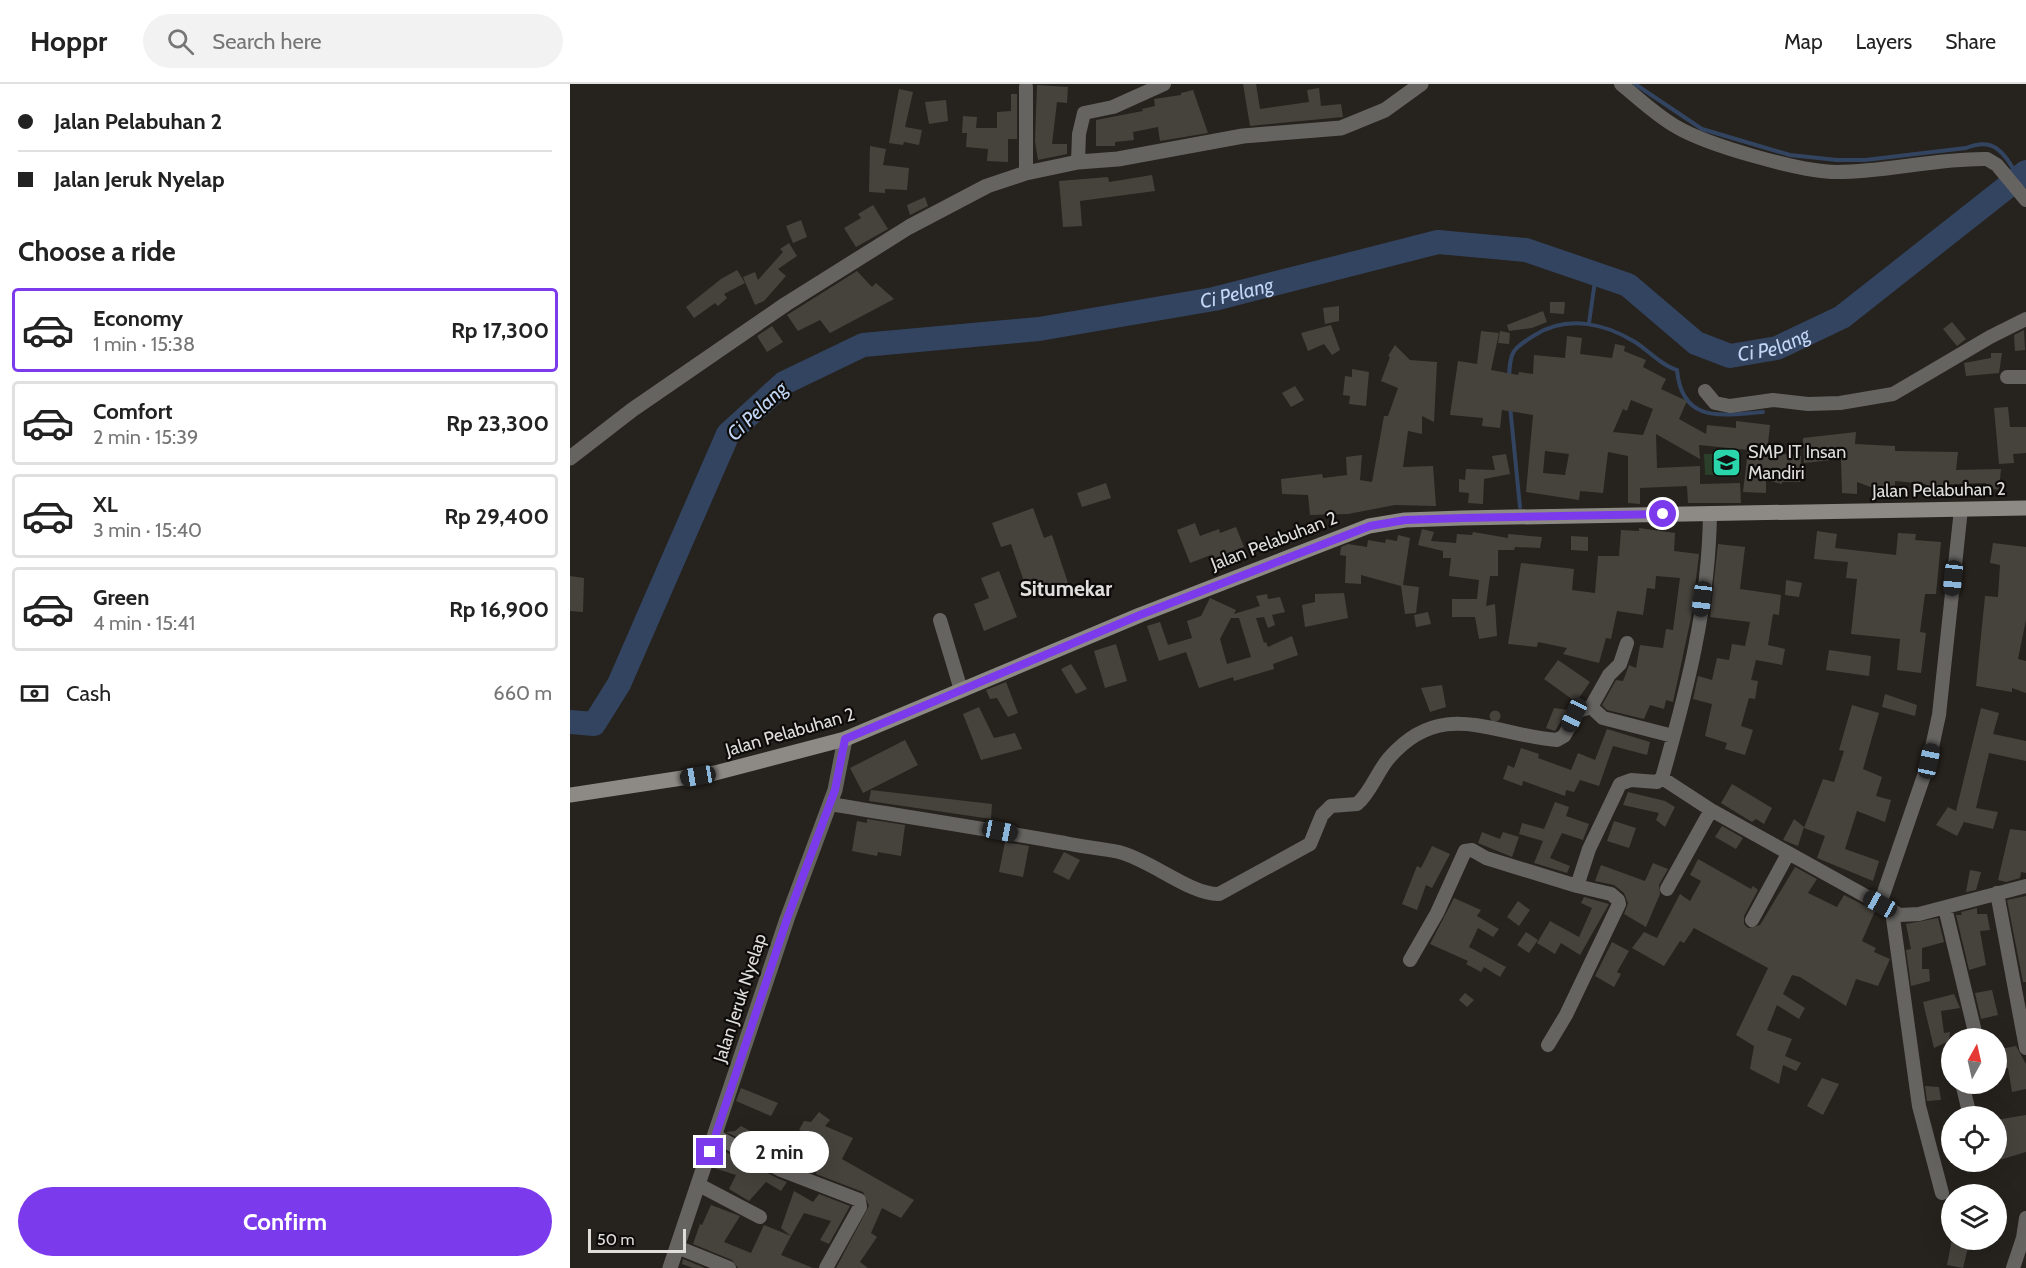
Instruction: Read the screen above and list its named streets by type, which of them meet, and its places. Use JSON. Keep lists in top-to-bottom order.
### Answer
{
  "streets": {
    "main road": ["Jalan Pelabuhan 2"],
    "street": ["Jalan Jeruk Nyelap"]
  },
  "crossings": [
    ["Jalan Pelabuhan 2", "Jalan Jeruk Nyelap"]
  ],
  "districts": ["Situmekar"],
  "water": ["Ci Pelang"],
  "places": {
    "school or university": ["SMP IT Insan Mandiri"]
  },
  "scale_bar": "50 m",
  "north": "top",
  "page": {
    "header": "Hoppr",
    "search": "Search here",
    "nav": ["Map", "Layers", "Share"],
    "banner": ["Jalan Pelabuhan 2", "Jalan Jeruk Nyelap"],
    "heading": "Choose a ride",
    "list": [
      {
        "name": "Economy",
        "note": "1 min · 15:38",
        "value": "Rp 17,300"
      },
      {
        "name": "Comfort",
        "note": "2 min · 15:39",
        "value": "Rp 23,300"
      },
      {
        "name": "XL",
        "note": "3 min · 15:40",
        "value": "Rp 29,400"
      },
      {
        "name": "Green",
        "note": "4 min · 15:41",
        "value": "Rp 16,900"
      }
    ],
    "pay": ["Cash", "660 m"],
    "bubble": "2 min",
    "buttons": "Confirm",
    "scale": "50 m"
  }
}
